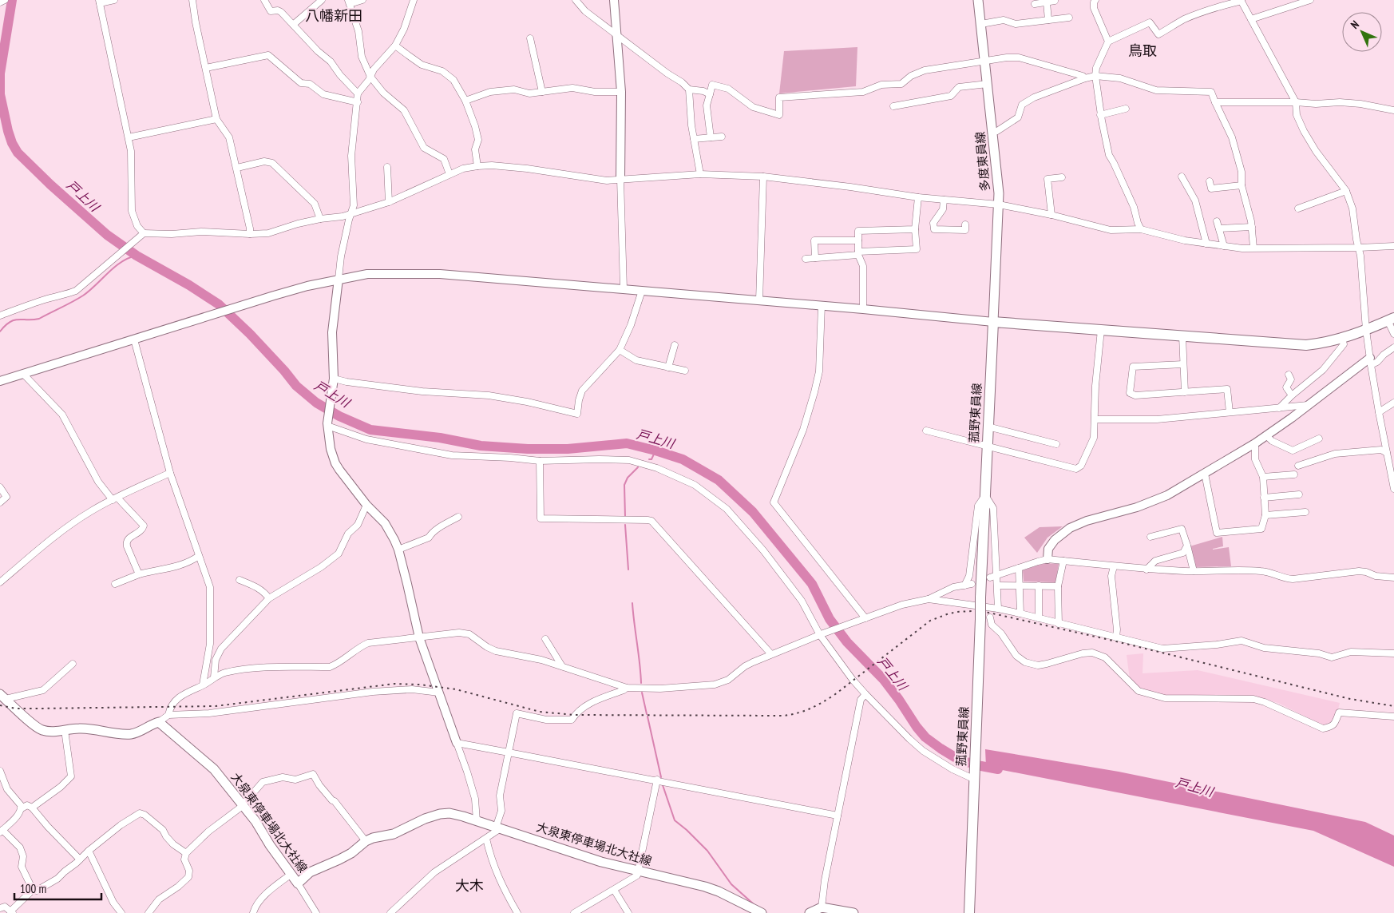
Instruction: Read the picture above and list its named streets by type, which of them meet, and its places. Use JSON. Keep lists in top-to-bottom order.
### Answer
{
  "streets": {
    "main road": ["多度東員線", "菰野東員線", "大泉東停車場北大社線"]
  },
  "crossings": [
    ["多度東員線", "菰野東員線"]
  ],
  "districts": ["八幡新田", "鳥取", "大木"],
  "water": ["戸上川"],
  "scale_bar": "100 m",
  "north": "top left"
}
